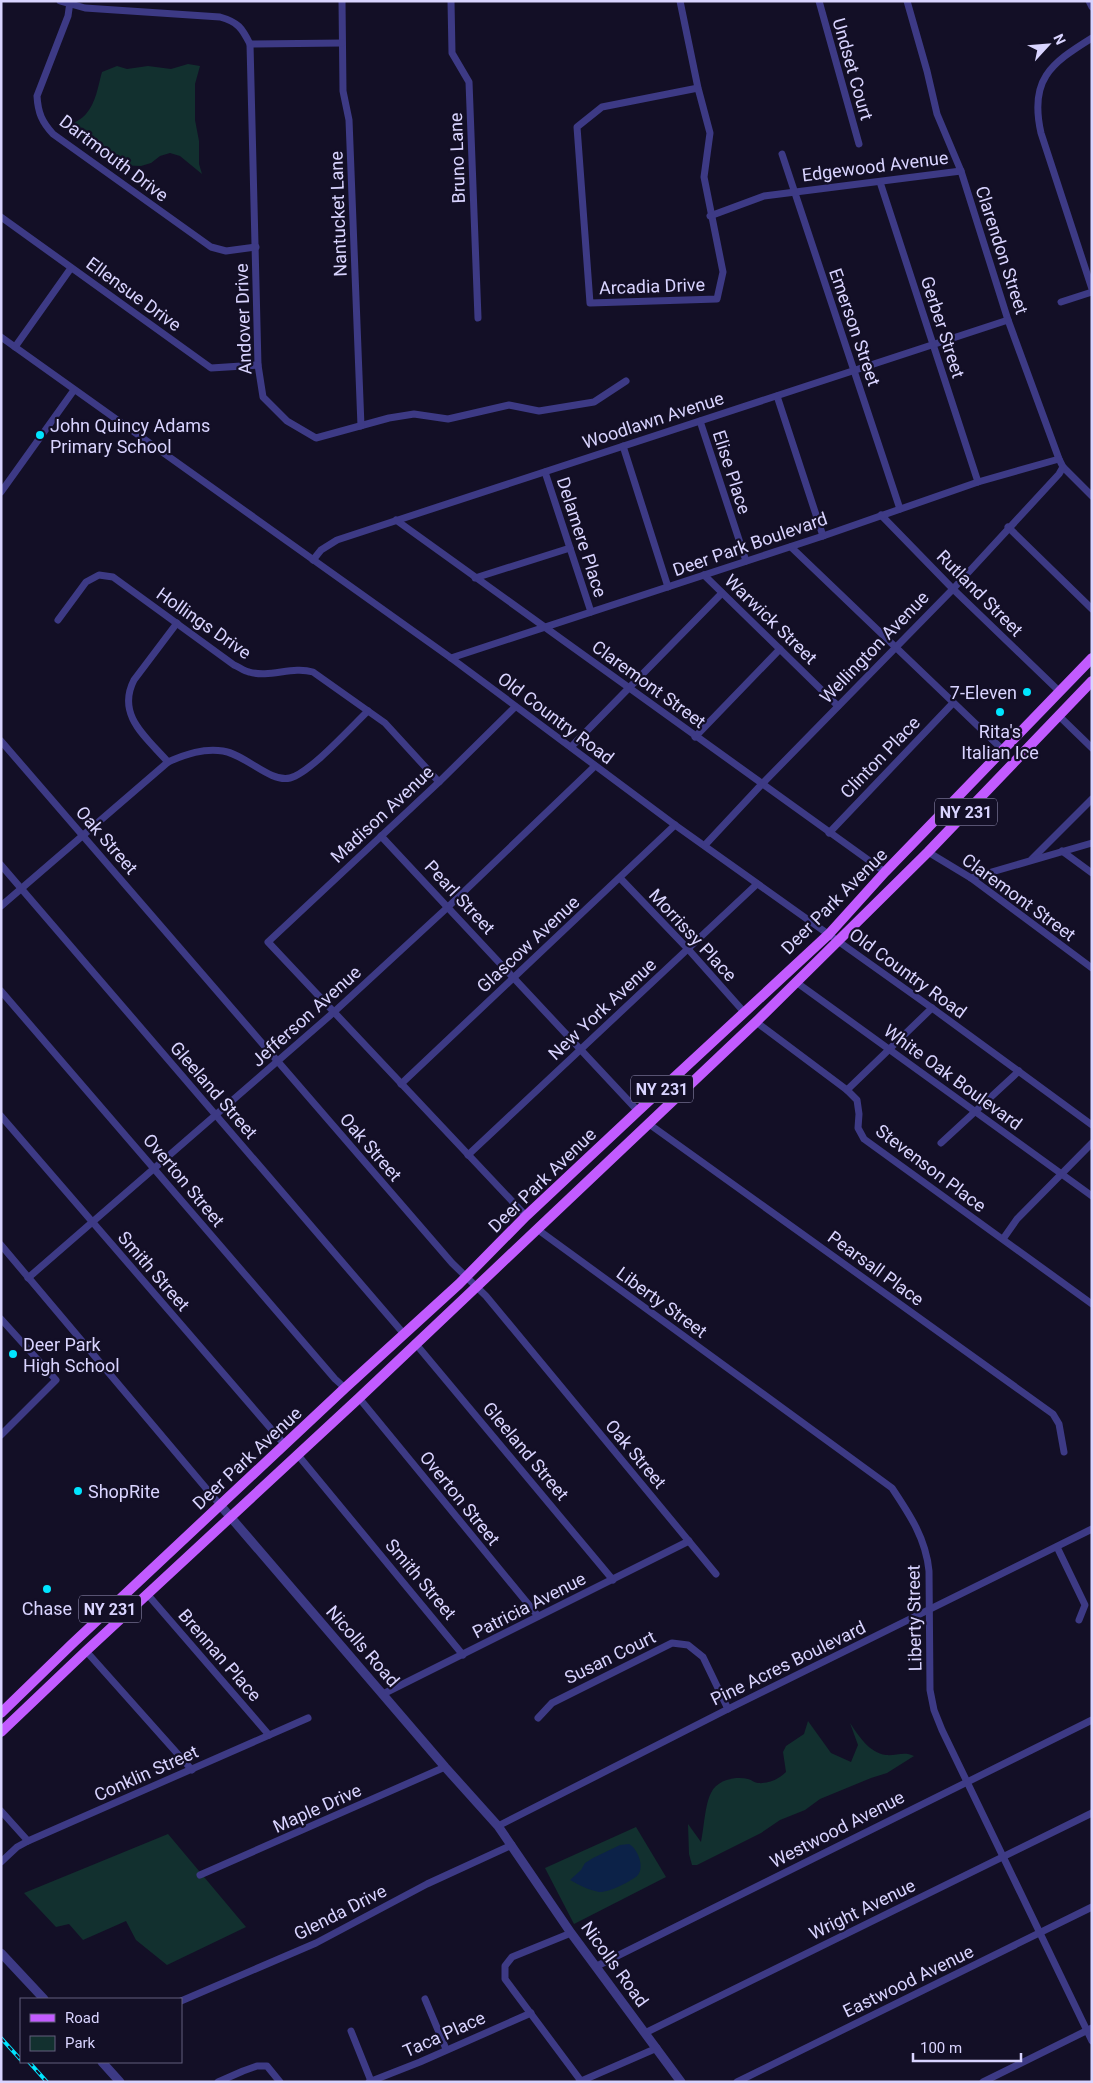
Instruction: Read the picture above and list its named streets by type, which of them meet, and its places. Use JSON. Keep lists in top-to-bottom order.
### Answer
{
  "streets": {
    "main road": ["NY 231", "Deer Park Avenue"],
    "street": [
      "Undset Court",
      "Dartmouth Drive",
      "Bruno Lane",
      "Edgewood Avenue",
      "Nantucket Lane",
      "Clarendon Street",
      "Arcadia Drive",
      "Ellensue Drive",
      "Andover Drive",
      "Emerson Street",
      "Gerber Street",
      "Woodlawn Avenue",
      "Elise Place",
      "Delamere Place",
      "Deer Park Boulevard",
      "Rutland Street",
      "Warwick Street",
      "Hollings Drive",
      "Wellington Avenue",
      "Claremont Street",
      "Old Country Road",
      "Clinton Place",
      "Madison Avenue",
      "Oak Street",
      "Pearl Street",
      "Morrissy Place",
      "Glascow Avenue",
      "New York Avenue",
      "Jefferson Avenue",
      "White Oak Boulevard",
      "Gleeland Street",
      "Stevenson Place",
      "Overton Street",
      "Pearsall Place",
      "Smith Street",
      "Liberty Street",
      "Patricia Avenue",
      "Nicolls Road",
      "Brennan Place",
      "Susan Court",
      "Pine Acres Boulevard",
      "Conklin Street",
      "Maple Drive",
      "Westwood Avenue",
      "Wright Avenue",
      "Glenda Drive",
      "Eastwood Avenue",
      "Taca Place"
    ]
  },
  "crossings": [
    ["Dartmouth Drive", "Andover Drive"],
    ["Edgewood Avenue", "Clarendon Street"],
    ["Edgewood Avenue", "Arcadia Drive"],
    ["Edgewood Avenue", "Emerson Street"],
    ["Edgewood Avenue", "Gerber Street"],
    ["Nantucket Lane", "Andover Drive"],
    ["Clarendon Street", "Woodlawn Avenue"],
    ["Clarendon Street", "Deer Park Boulevard"],
    ["Clarendon Street", "Wellington Avenue"],
    ["Ellensue Drive", "Andover Drive"],
    ["Emerson Street", "Woodlawn Avenue"],
    ["Emerson Street", "Deer Park Boulevard"],
    ["Gerber Street", "Woodlawn Avenue"],
    ["Gerber Street", "Deer Park Boulevard"],
    ["Woodlawn Avenue", "Elise Place"],
    ["Woodlawn Avenue", "Delamere Place"],
    ["Woodlawn Avenue", "Claremont Street"],
    ["Woodlawn Avenue", "Old Country Road"],
    ["Elise Place", "Deer Park Boulevard"],
    ["Delamere Place", "Deer Park Boulevard"],
    ["Deer Park Boulevard", "Rutland Street"],
    ["Deer Park Boulevard", "Warwick Street"],
    ["Deer Park Boulevard", "Claremont Street"],
    ["Deer Park Boulevard", "Old Country Road"],
    ["Rutland Street", "Wellington Avenue"],
    ["Rutland Street", "Deer Park Avenue"],
    ["Warwick Street", "Wellington Avenue"],
    ["Hollings Drive", "Madison Avenue"],
    ["Wellington Avenue", "Claremont Street"],
    ["Wellington Avenue", "Old Country Road"],
    ["Claremont Street", "Clinton Place"],
    ["Claremont Street", "Deer Park Avenue"],
    ["Old Country Road", "Madison Avenue"],
    ["Old Country Road", "Deer Park Avenue"],
    ["Old Country Road", "Glascow Avenue"],
    ["Old Country Road", "New York Avenue"],
    ["Old Country Road", "Jefferson Avenue"],
    ["Madison Avenue", "Pearl Street"],
    ["Madison Avenue", "Jefferson Avenue"],
    ["Oak Street", "Deer Park Avenue"],
    ["Oak Street", "Jefferson Avenue"],
    ["Oak Street", "Patricia Avenue"],
    ["Pearl Street", "Deer Park Avenue"],
    ["Pearl Street", "Glascow Avenue"],
    ["Pearl Street", "New York Avenue"],
    ["Pearl Street", "Jefferson Avenue"],
    ["Deer Park Avenue", "Morrissy Place"],
    ["Deer Park Avenue", "White Oak Boulevard"],
    ["Deer Park Avenue", "Gleeland Street"],
    ["Deer Park Avenue", "Stevenson Place"],
    ["Deer Park Avenue", "Overton Street"],
    ["Deer Park Avenue", "Pearsall Place"],
    ["Deer Park Avenue", "Smith Street"],
    ["Deer Park Avenue", "Liberty Street"],
    ["Deer Park Avenue", "Nicolls Road"],
    ["Deer Park Avenue", "Brennan Place"],
    ["Morrissy Place", "Glascow Avenue"],
    ["Morrissy Place", "New York Avenue"],
    ["Jefferson Avenue", "Gleeland Street"],
    ["Jefferson Avenue", "Overton Street"],
    ["Jefferson Avenue", "Smith Street"],
    ["Jefferson Avenue", "Nicolls Road"],
    ["Gleeland Street", "Patricia Avenue"],
    ["Overton Street", "Patricia Avenue"],
    ["Smith Street", "Patricia Avenue"],
    ["Liberty Street", "Pine Acres Boulevard"],
    ["Liberty Street", "Westwood Avenue"],
    ["Liberty Street", "Wright Avenue"],
    ["Liberty Street", "Eastwood Avenue"],
    ["Patricia Avenue", "Nicolls Road"],
    ["Nicolls Road", "Pine Acres Boulevard"],
    ["Nicolls Road", "Maple Drive"],
    ["Nicolls Road", "Westwood Avenue"],
    ["Nicolls Road", "Wright Avenue"],
    ["Nicolls Road", "Glenda Drive"],
    ["Brennan Place", "Conklin Street"],
    ["Susan Court", "Pine Acres Boulevard"]
  ],
  "places": [
    "John Quincy Adams Primary School",
    "7-Eleven",
    "Rita's Italian Ice",
    "Deer Park High School",
    "ShopRite",
    "Chase"
  ],
  "legend": ["Road", "Park"],
  "scale_bar": "100 m",
  "north": "top right"
}
